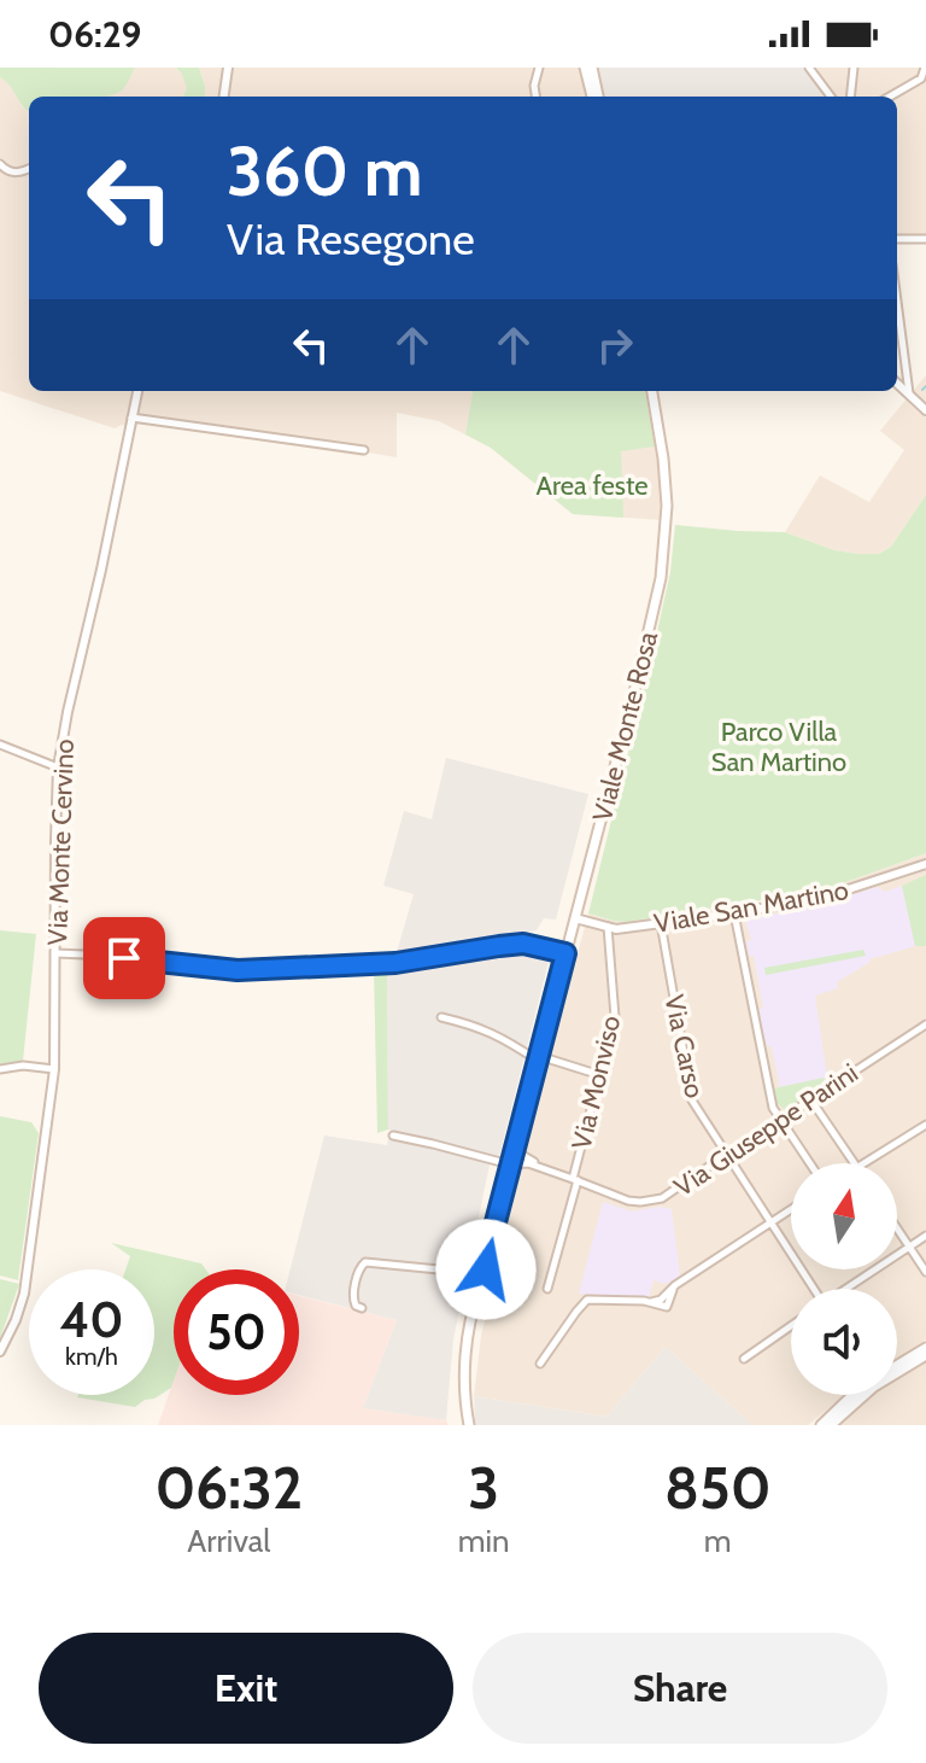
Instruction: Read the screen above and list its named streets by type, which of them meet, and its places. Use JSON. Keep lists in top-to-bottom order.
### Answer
{
  "streets": {
    "main road": ["Viale Monte Rosa"],
    "street": [
      "Via Monte Cervino",
      "Viale San Martino",
      "Via Carso",
      "Via Monviso",
      "Via Giuseppe Parini"
    ]
  },
  "crossings": [
    ["Viale Monte Rosa", "Viale San Martino"],
    ["Viale Monte Rosa", "Via Giuseppe Parini"],
    ["Viale San Martino", "Via Carso"],
    ["Viale San Martino", "Via Monviso"],
    ["Via Carso", "Via Giuseppe Parini"],
    ["Via Monviso", "Via Giuseppe Parini"]
  ],
  "parks": ["Area feste", "Parco Villa San Martino"],
  "north": "top",
  "page": {
    "status": "06:29",
    "turn": ["360 m", "Via Resegone"],
    "speed": "40 km/h",
    "limit": "50",
    "eta": [
      "06:32",
      "Arrival",
      "3",
      "min",
      "850",
      "m"
    ],
    "buttons": ["Exit", "Share"]
  }
}
